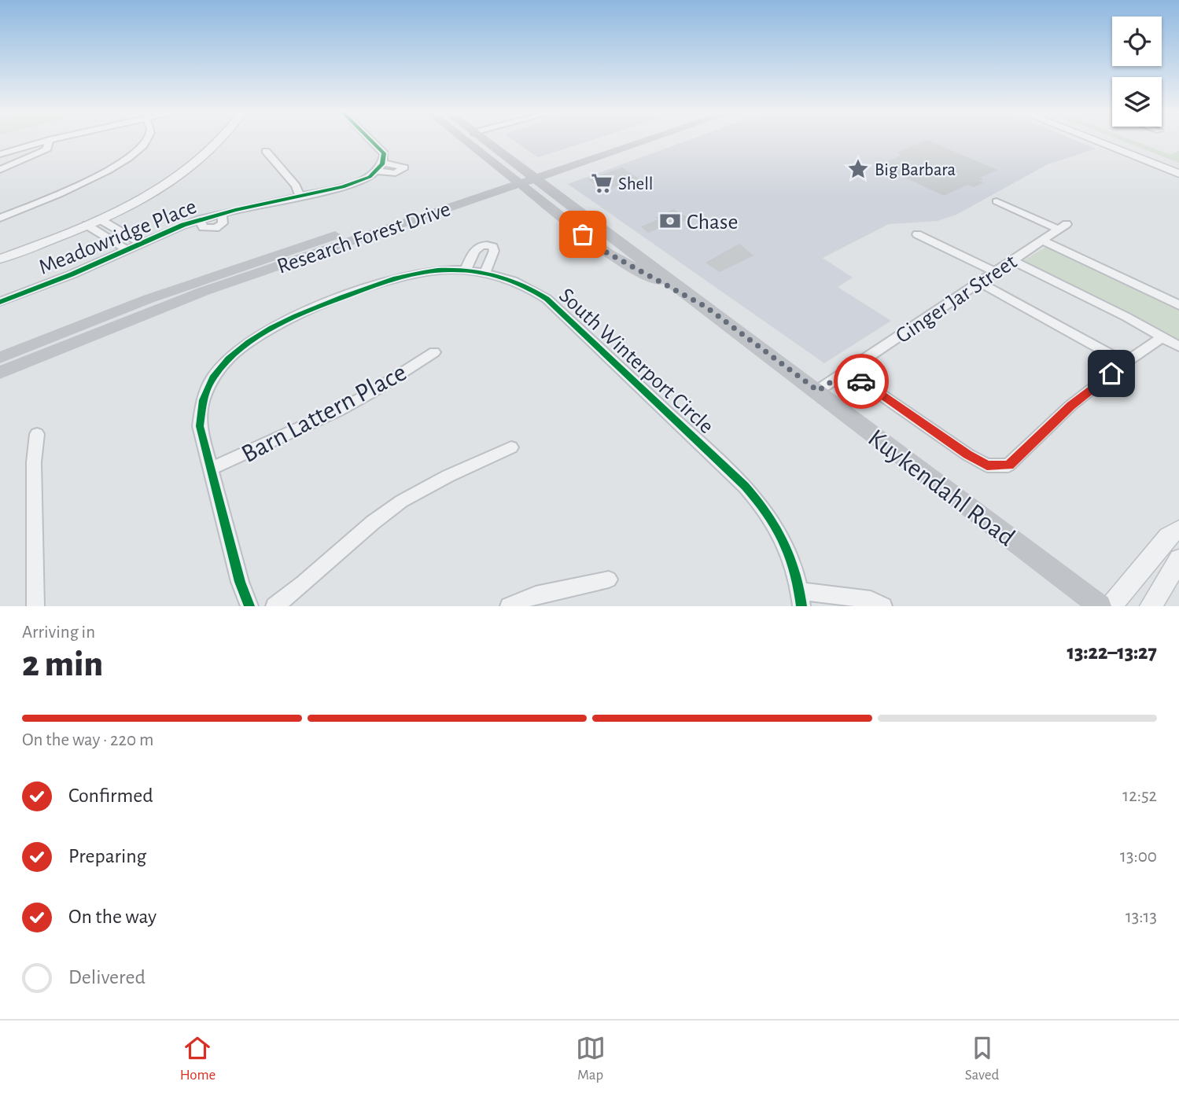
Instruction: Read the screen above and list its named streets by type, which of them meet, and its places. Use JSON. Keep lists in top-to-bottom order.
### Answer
{
  "streets": {
    "main road": ["Research Forest Drive", "Kuykendahl Road"],
    "street": [
      "Meadowridge Place",
      "Ginger Jar Street",
      "South Winterport Circle",
      "Barn Lattern Place"
    ]
  },
  "crossings": [
    ["Research Forest Drive", "Kuykendahl Road"],
    ["Ginger Jar Street", "Kuykendahl Road"],
    ["South Winterport Circle", "Barn Lattern Place"]
  ],
  "places": {
    "place": ["Big Barbara"],
    "supermarket": ["Shell"],
    "bank": ["Chase"]
  },
  "page": {
    "heading": ["2 min", "Arriving in", "13:22–13:27"],
    "bar": "On the way · 220 m",
    "list": [
      ["Confirmed", "12:52"],
      ["Preparing", "13:00"],
      ["On the way", "13:13"],
      "Delivered"
    ],
    "tabs": ["Home", "Map", "Saved"]
  }
}
